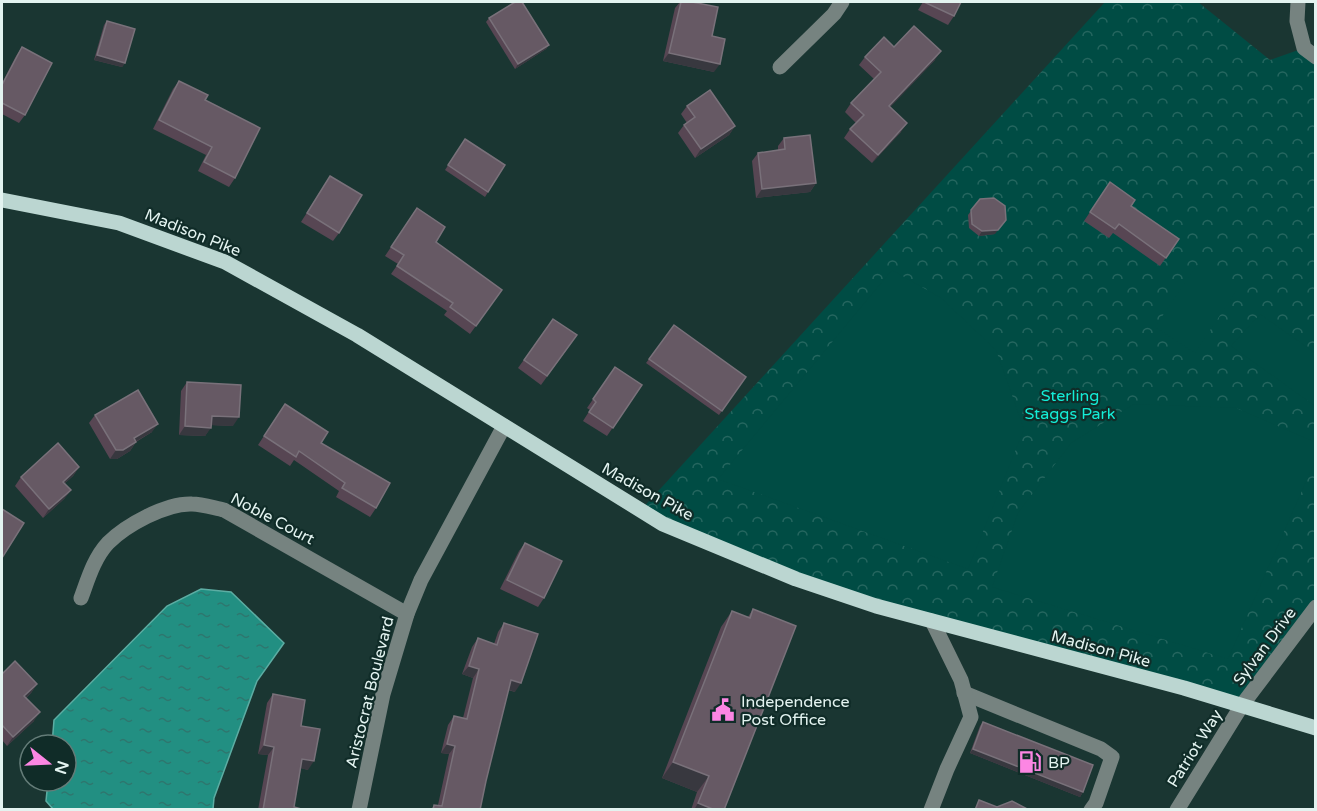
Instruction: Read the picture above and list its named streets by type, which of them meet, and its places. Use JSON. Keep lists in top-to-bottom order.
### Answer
{
  "streets": {
    "main road": ["Madison Pike"],
    "street": [
      "Noble Court",
      "Sylvan Drive",
      "Aristocrat Boulevard",
      "Patriot Way"
    ]
  },
  "crossings": [
    ["Madison Pike", "Sylvan Drive"],
    ["Madison Pike", "Aristocrat Boulevard"],
    ["Madison Pike", "Patriot Way"],
    ["Noble Court", "Aristocrat Boulevard"],
    ["Sylvan Drive", "Patriot Way"]
  ],
  "parks": ["Sterling Staggs Park"],
  "places": {
    "public building": ["Independence Post Office"],
    "fuel station": ["BP"]
  },
  "north": "right"
}
